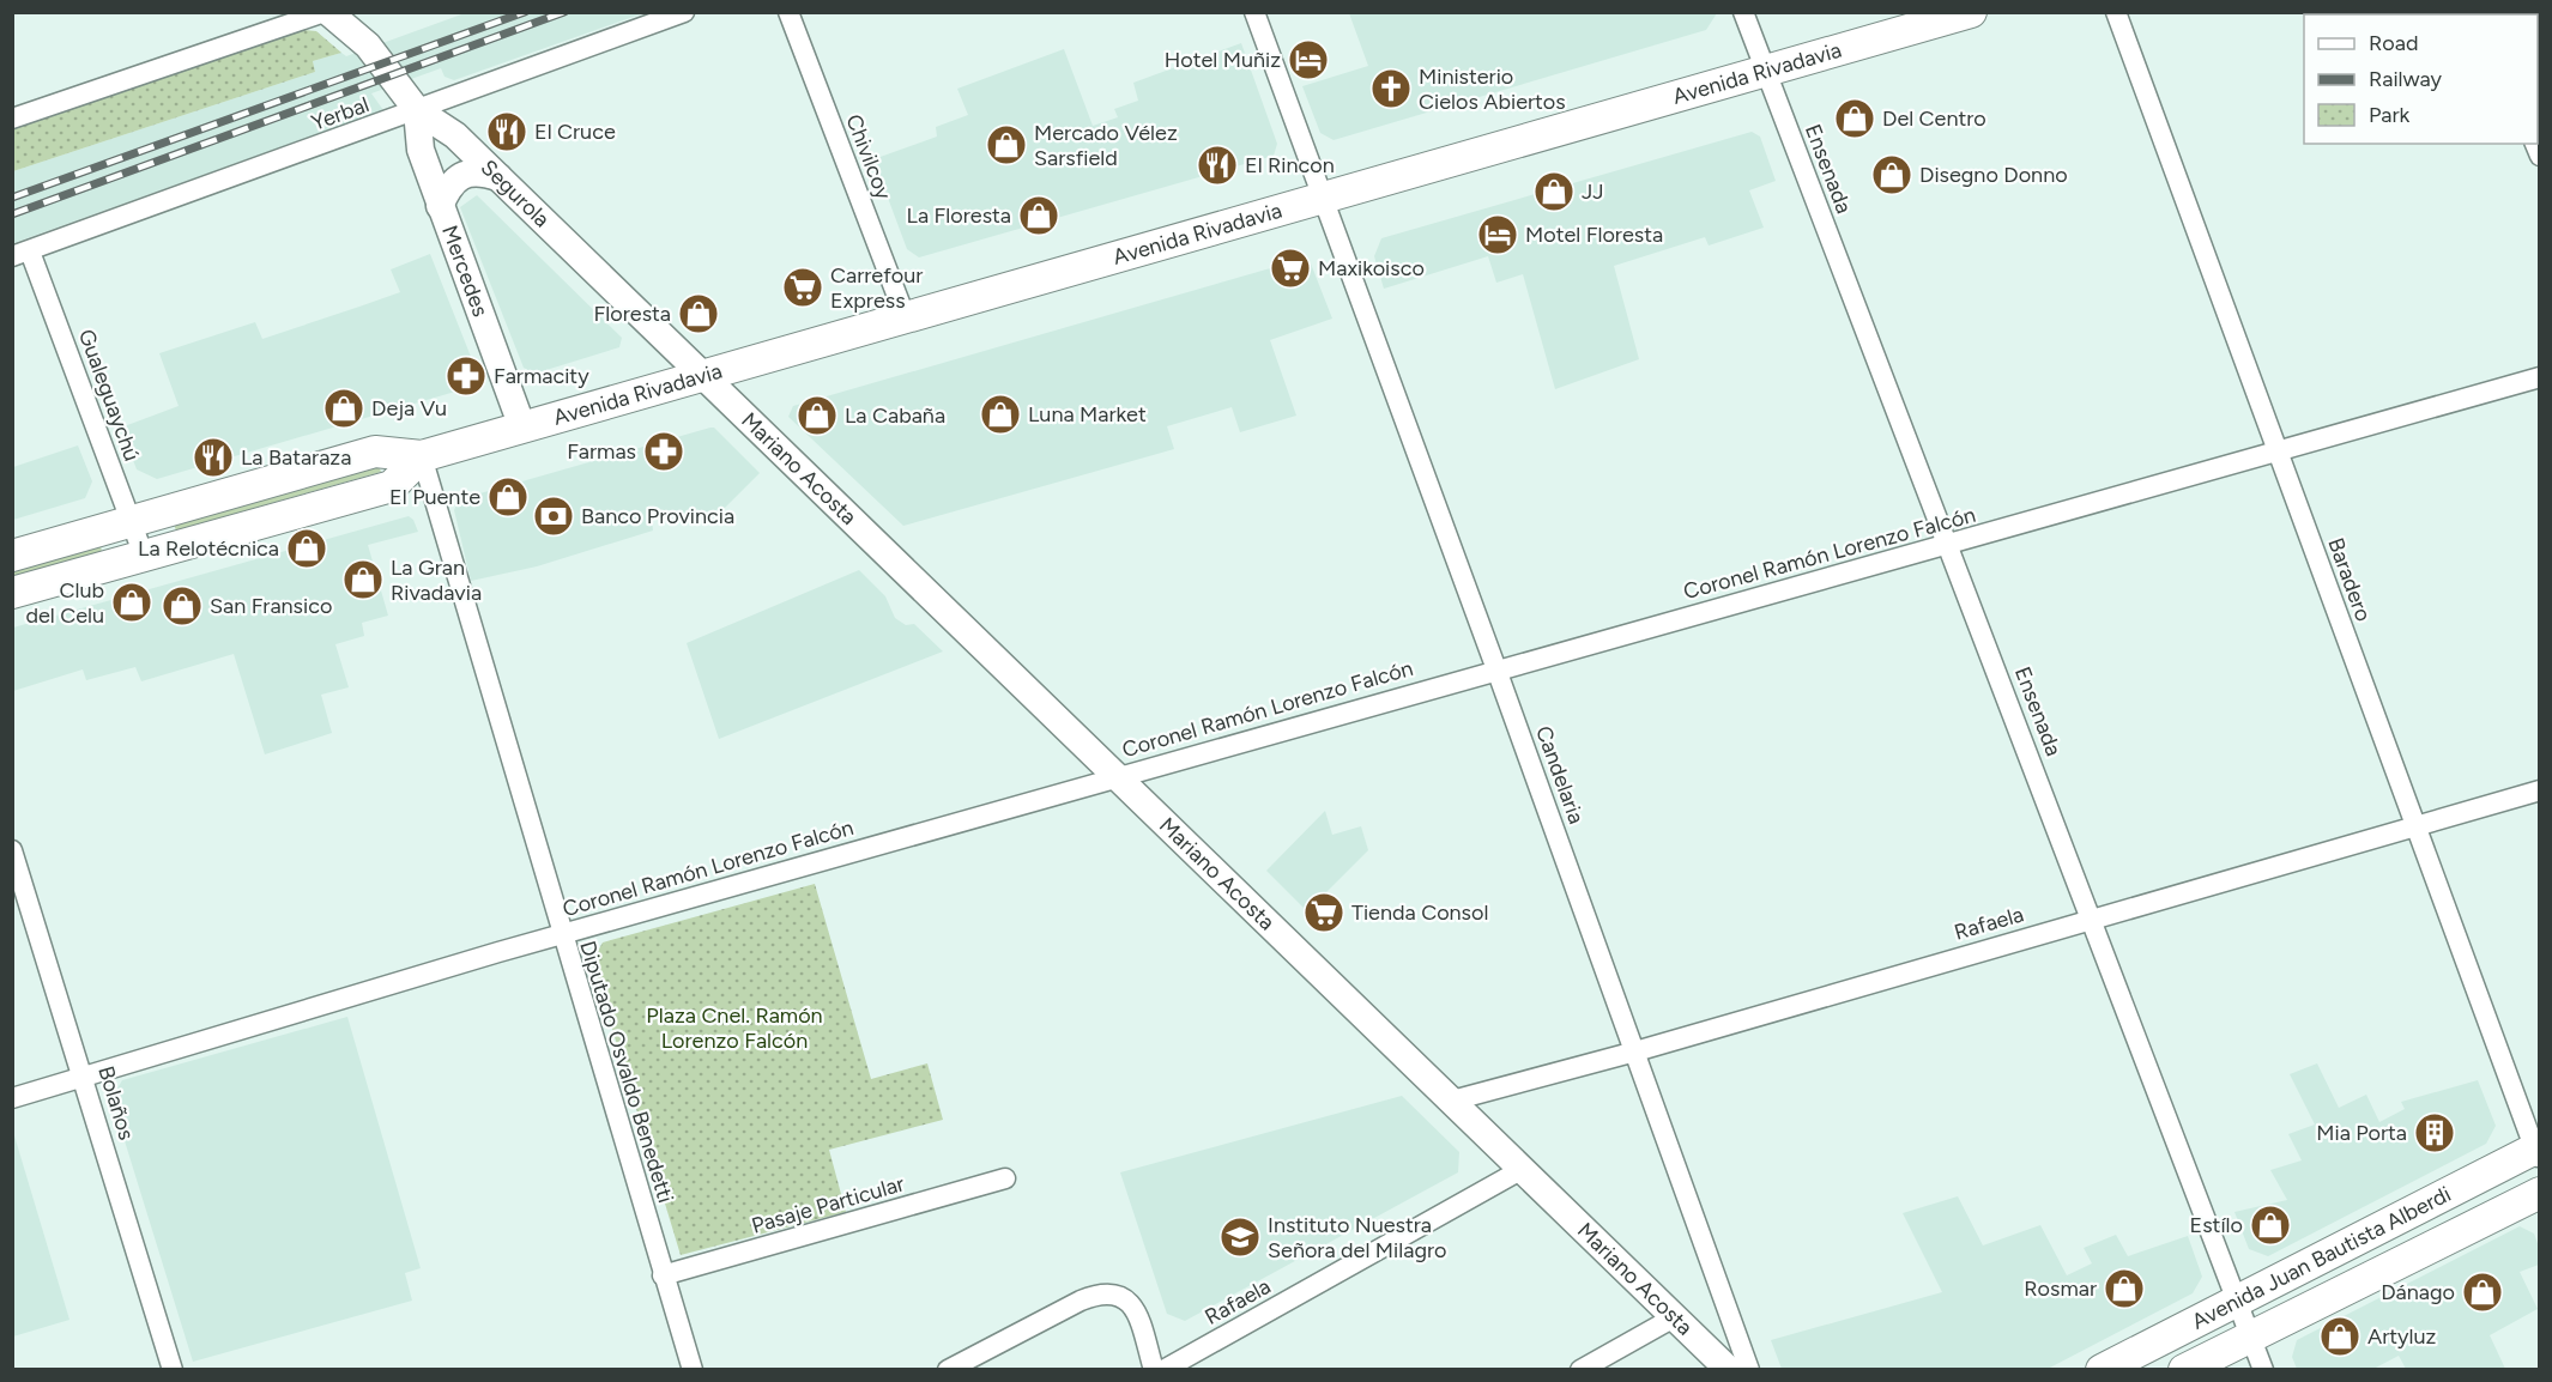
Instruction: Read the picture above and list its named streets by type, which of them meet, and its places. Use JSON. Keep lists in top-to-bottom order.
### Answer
{
  "streets": {
    "main road": ["Avenida Rivadavia", "Avenida Juan Bautista Alberdi"],
    "street": [
      "Yerbal",
      "Chivilcoy",
      "Ensenada",
      "Segurola",
      "Mercedes",
      "Gualeguaychú",
      "Mariano Acosta",
      "Coronel Ramón Lorenzo Falcón",
      "Baradero",
      "Candelaria",
      "Rafaela",
      "Diputado Osvaldo Benedetti",
      "Bolaños",
      "Pasaje Particular"
    ]
  },
  "crossings": [
    ["Avenida Rivadavia", "Chivilcoy"],
    ["Avenida Rivadavia", "Ensenada"],
    ["Avenida Rivadavia", "Segurola"],
    ["Avenida Rivadavia", "Mercedes"],
    ["Avenida Rivadavia", "Gualeguaychú"],
    ["Avenida Rivadavia", "Mariano Acosta"],
    ["Avenida Rivadavia", "Candelaria"],
    ["Avenida Rivadavia", "Diputado Osvaldo Benedetti"],
    ["Yerbal", "Segurola"],
    ["Yerbal", "Mercedes"],
    ["Yerbal", "Gualeguaychú"],
    ["Ensenada", "Coronel Ramón Lorenzo Falcón"],
    ["Ensenada", "Rafaela"],
    ["Ensenada", "Avenida Juan Bautista Alberdi"],
    ["Segurola", "Mercedes"],
    ["Segurola", "Mariano Acosta"],
    ["Mariano Acosta", "Coronel Ramón Lorenzo Falcón"],
    ["Mariano Acosta", "Rafaela"],
    ["Coronel Ramón Lorenzo Falcón", "Baradero"],
    ["Coronel Ramón Lorenzo Falcón", "Candelaria"],
    ["Coronel Ramón Lorenzo Falcón", "Diputado Osvaldo Benedetti"],
    ["Coronel Ramón Lorenzo Falcón", "Bolaños"],
    ["Baradero", "Rafaela"],
    ["Baradero", "Avenida Juan Bautista Alberdi"],
    ["Candelaria", "Rafaela"],
    ["Diputado Osvaldo Benedetti", "Pasaje Particular"]
  ],
  "parks": ["Plaza Cnel. Ramón Lorenzo Falcón"],
  "places": {
    "hotel": ["Hotel Muñiz", "Motel Floresta"],
    "church": ["Ministerio Cielos Abiertos"],
    "shop": [
      "Del Centro",
      "Mercado Vélez Sarsfield",
      "Disegno Donno",
      "JJ",
      "La Floresta",
      "Floresta",
      "Deja Vu",
      "Luna Market",
      "La Cabaña",
      "El Puente",
      "La Relotécnica",
      "La Gran Rivadavia",
      "Club del Celu",
      "San Fransico",
      "Estílo",
      "Rosmar",
      "Dánago",
      "Artyluz"
    ],
    "restaurant": ["El Cruce", "El Rincon", "La Bataraza"],
    "supermarket": ["Maxikoisco", "Carrefour Express", "Tienda Consol"],
    "pharmacy": ["Farmacity", "Farmas"],
    "bank": ["Banco Provincia"],
    "building": ["Mia Porta"],
    "school or university": ["Instituto Nuestra Señora del Milagro"]
  },
  "legend": ["Road", "Railway", "Park"]
}
